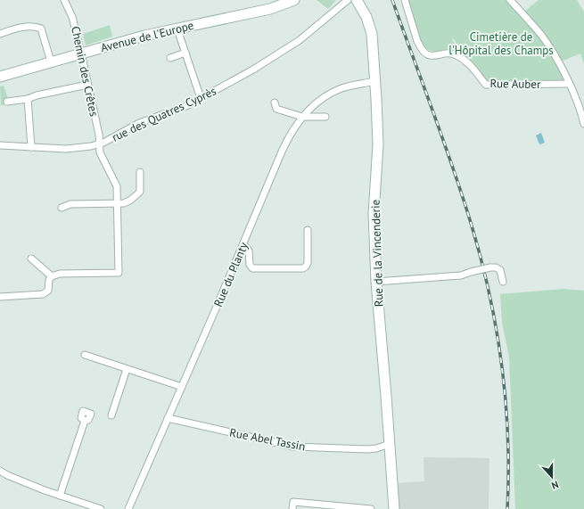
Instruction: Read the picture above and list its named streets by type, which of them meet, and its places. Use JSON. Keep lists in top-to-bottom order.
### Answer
{
  "streets": {
    "main road": ["Avenue de l'Europe", "Rue de la Vincenderie"],
    "street": [
      "Chemin des Crêtes",
      "Rue Auber",
      "rue des Quatres Cyprès",
      "Rue du Planty",
      "Rue Abel Tassin"
    ]
  },
  "crossings": [
    ["Avenue de l'Europe", "Chemin des Crêtes"],
    ["Chemin des Crêtes", "rue des Quatres Cyprès"],
    ["Rue de la Vincenderie", "Rue du Planty"],
    ["Rue de la Vincenderie", "Rue Abel Tassin"],
    ["Rue du Planty", "Rue Abel Tassin"]
  ],
  "parks": ["Cimetière de l'Hôpital des Champs"],
  "north": "bottom"
}
